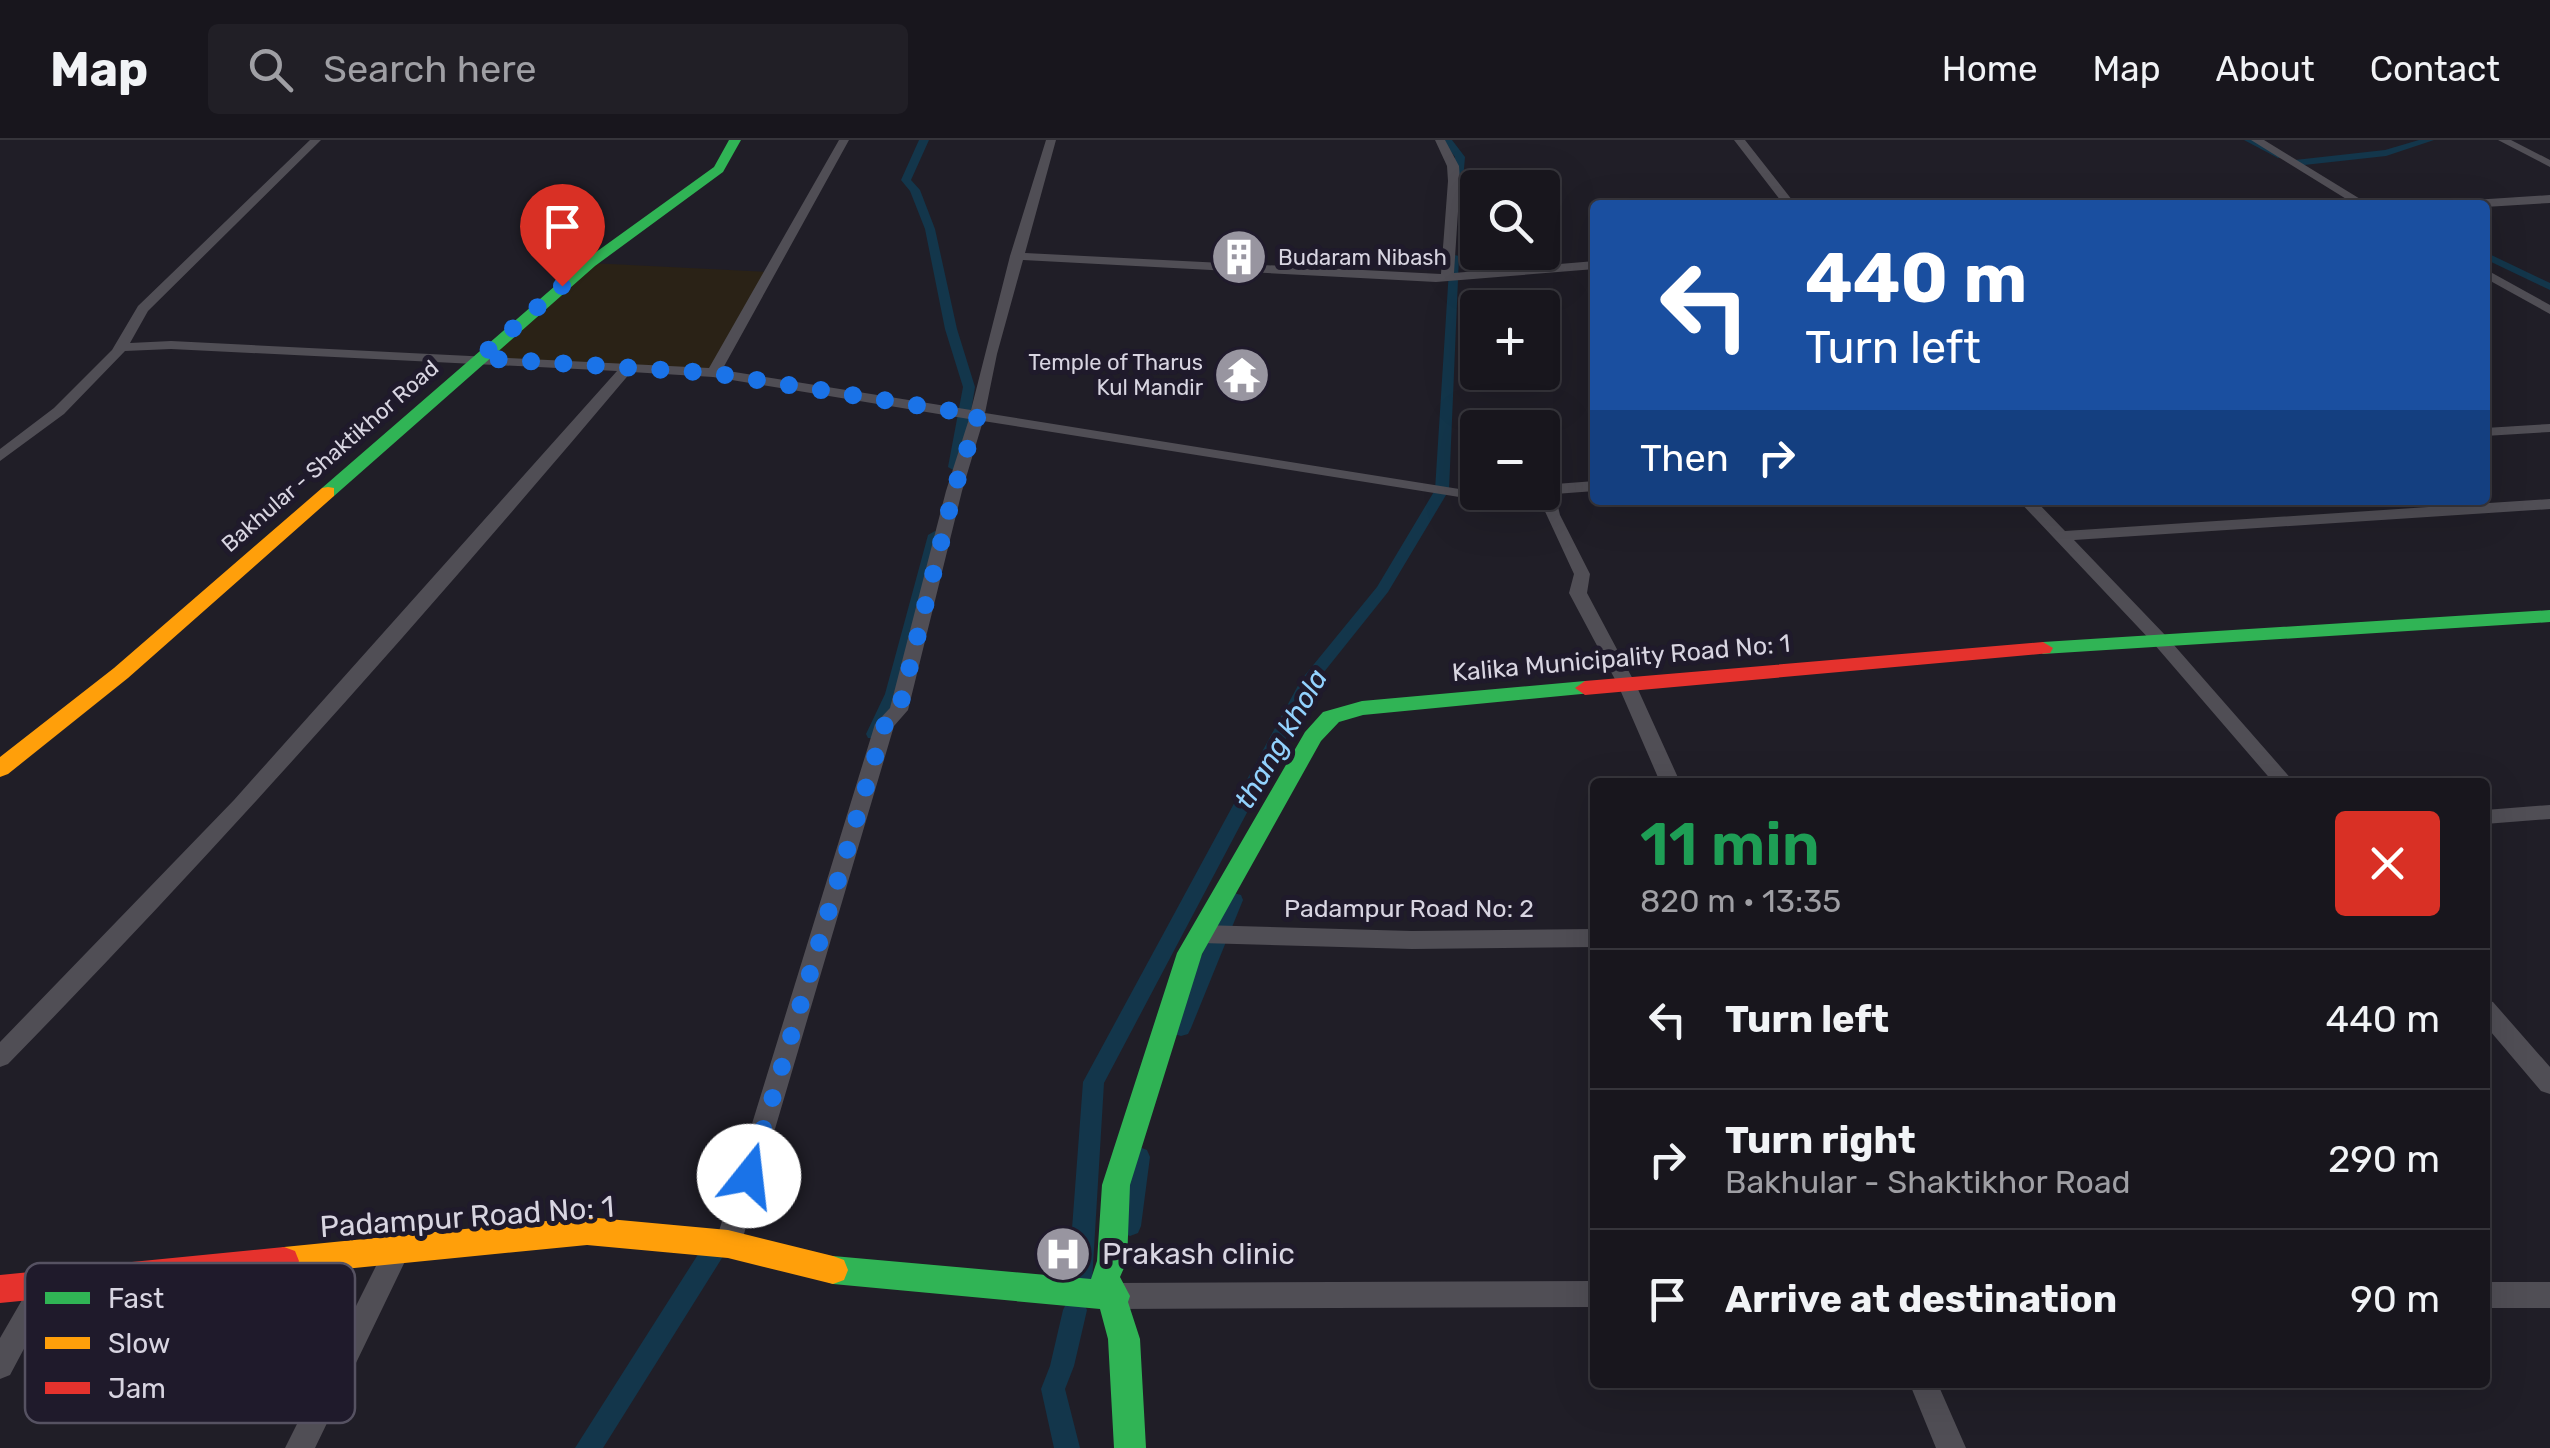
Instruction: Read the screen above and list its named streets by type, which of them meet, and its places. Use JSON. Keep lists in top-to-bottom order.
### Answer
{
  "streets": {
    "street": [
      "Bakhular - Shaktikhor Road",
      "Kalika Municipality Road No: 1",
      "Padampur Road No: 2",
      "Padampur Road No: 1"
    ]
  },
  "crossings": [
    ["Kalika Municipality Road No: 1", "Padampur Road No: 2"],
    ["Kalika Municipality Road No: 1", "Padampur Road No: 1"]
  ],
  "water": ["thang khola"],
  "places": {
    "building": ["Budaram Nibash"],
    "temple": ["Temple of Tharus Kul Mandir"],
    "hospital": ["Prakash clinic"]
  },
  "legend": ["Fast", "Slow", "Jam"],
  "page": {
    "header": "Map",
    "search": "Search here",
    "nav": [
      "Home",
      "Map",
      "About",
      "Contact"
    ],
    "map_buttons": ["+", "−"],
    "turn": ["440 m", "Turn left"],
    "then": "Then",
    "heading": ["11 min", "820 m · 13:35"],
    "list": [
      {
        "name": "Turn left",
        "value": "440 m"
      },
      {
        "name": "Turn right",
        "note": "Bakhular - Shaktikhor Road",
        "value": "290 m"
      },
      {
        "name": "Arrive at destination",
        "value": "90 m"
      }
    ]
  }
}
